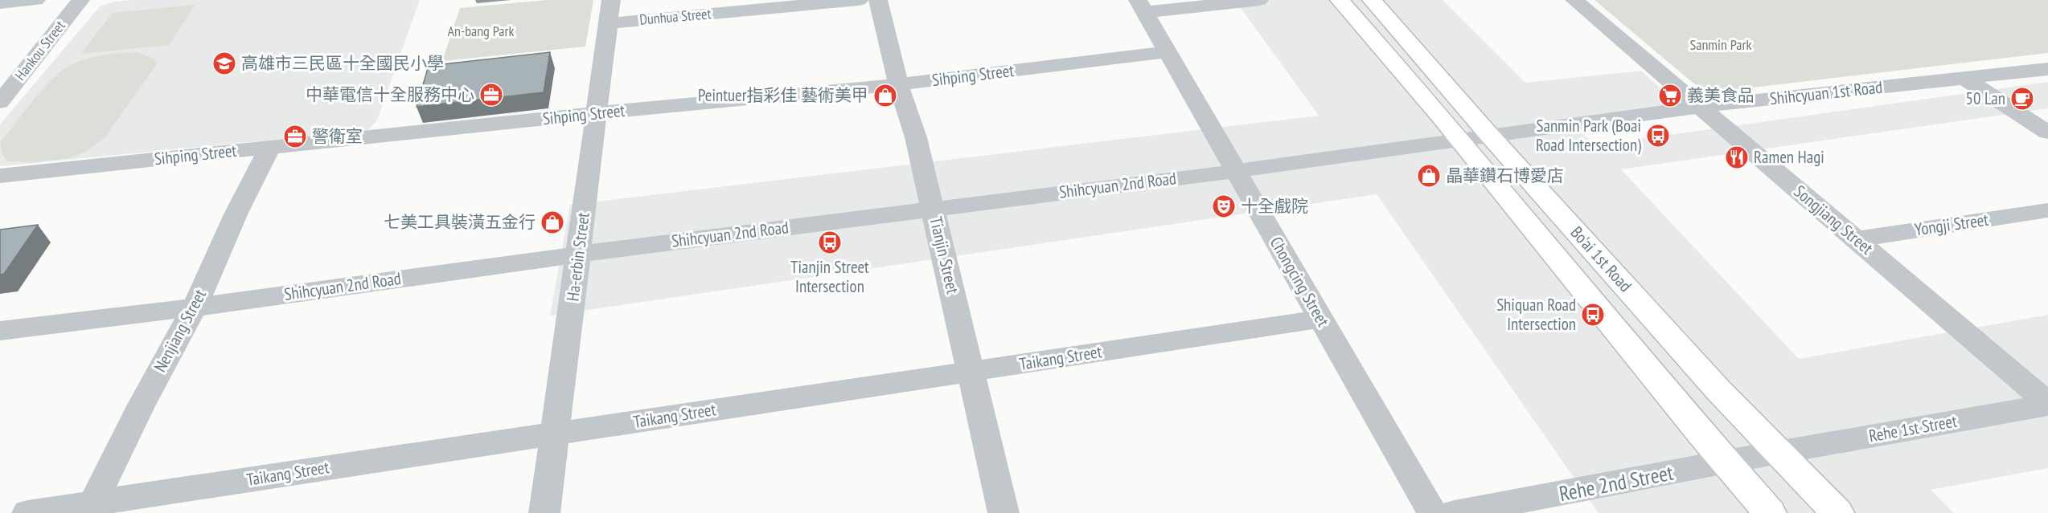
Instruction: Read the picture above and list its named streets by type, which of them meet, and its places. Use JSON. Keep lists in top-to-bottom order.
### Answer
{
  "streets": {
    "main road": ["Bo'ai 1st Road"],
    "street": [
      "Dunhua Street",
      "Hankou Street",
      "Sihping Street",
      "Shihcyuan 1st Road",
      "Shihcyuan 2nd Road",
      "Songjiang Street",
      "Yongji Street",
      "Tianjin Street",
      "Ha-erbin Street",
      "Chongcing Street",
      "Nenjiang Street",
      "Taikang Street",
      "Rehe 1st Street",
      "Rehe 2nd Street"
    ]
  },
  "crossings": [
    ["Dunhua Street", "Ha-erbin Street"],
    ["Sihping Street", "Tianjin Street"],
    ["Sihping Street", "Ha-erbin Street"],
    ["Sihping Street", "Chongcing Street"],
    ["Sihping Street", "Nenjiang Street"],
    ["Shihcyuan 1st Road", "Shihcyuan 2nd Road"],
    ["Shihcyuan 1st Road", "Songjiang Street"],
    ["Shihcyuan 1st Road", "Bo'ai 1st Road"],
    ["Shihcyuan 2nd Road", "Tianjin Street"],
    ["Shihcyuan 2nd Road", "Ha-erbin Street"],
    ["Shihcyuan 2nd Road", "Bo'ai 1st Road"],
    ["Shihcyuan 2nd Road", "Chongcing Street"],
    ["Shihcyuan 2nd Road", "Nenjiang Street"],
    ["Songjiang Street", "Yongji Street"],
    ["Songjiang Street", "Rehe 1st Street"],
    ["Tianjin Street", "Taikang Street"],
    ["Ha-erbin Street", "Taikang Street"],
    ["Bo'ai 1st Road", "Rehe 1st Street"],
    ["Bo'ai 1st Road", "Rehe 2nd Street"],
    ["Chongcing Street", "Taikang Street"],
    ["Nenjiang Street", "Taikang Street"],
    ["Rehe 1st Street", "Rehe 2nd Street"]
  ],
  "parks": ["An-bang Park", "Sanmin Park"],
  "places": {
    "school or university": ["高雄市三民區十全國民小學"],
    "office": ["中華電信十全服務中心", "警衛室"],
    "shop": ["Peintuer指彩佳 藝術美甲", "晶華鑽石博愛店", "七美工具裝潢五金行"],
    "supermarket": ["義美食品"],
    "cafe": ["50 Lan"],
    "bus stop": ["Sanmin Park (Boai Road Intersection)", "Tianjin Street Intersection", "Shiquan Road Intersection"],
    "restaurant": ["Ramen Hagi"],
    "theatre": ["十全戲院"]
  }
}
